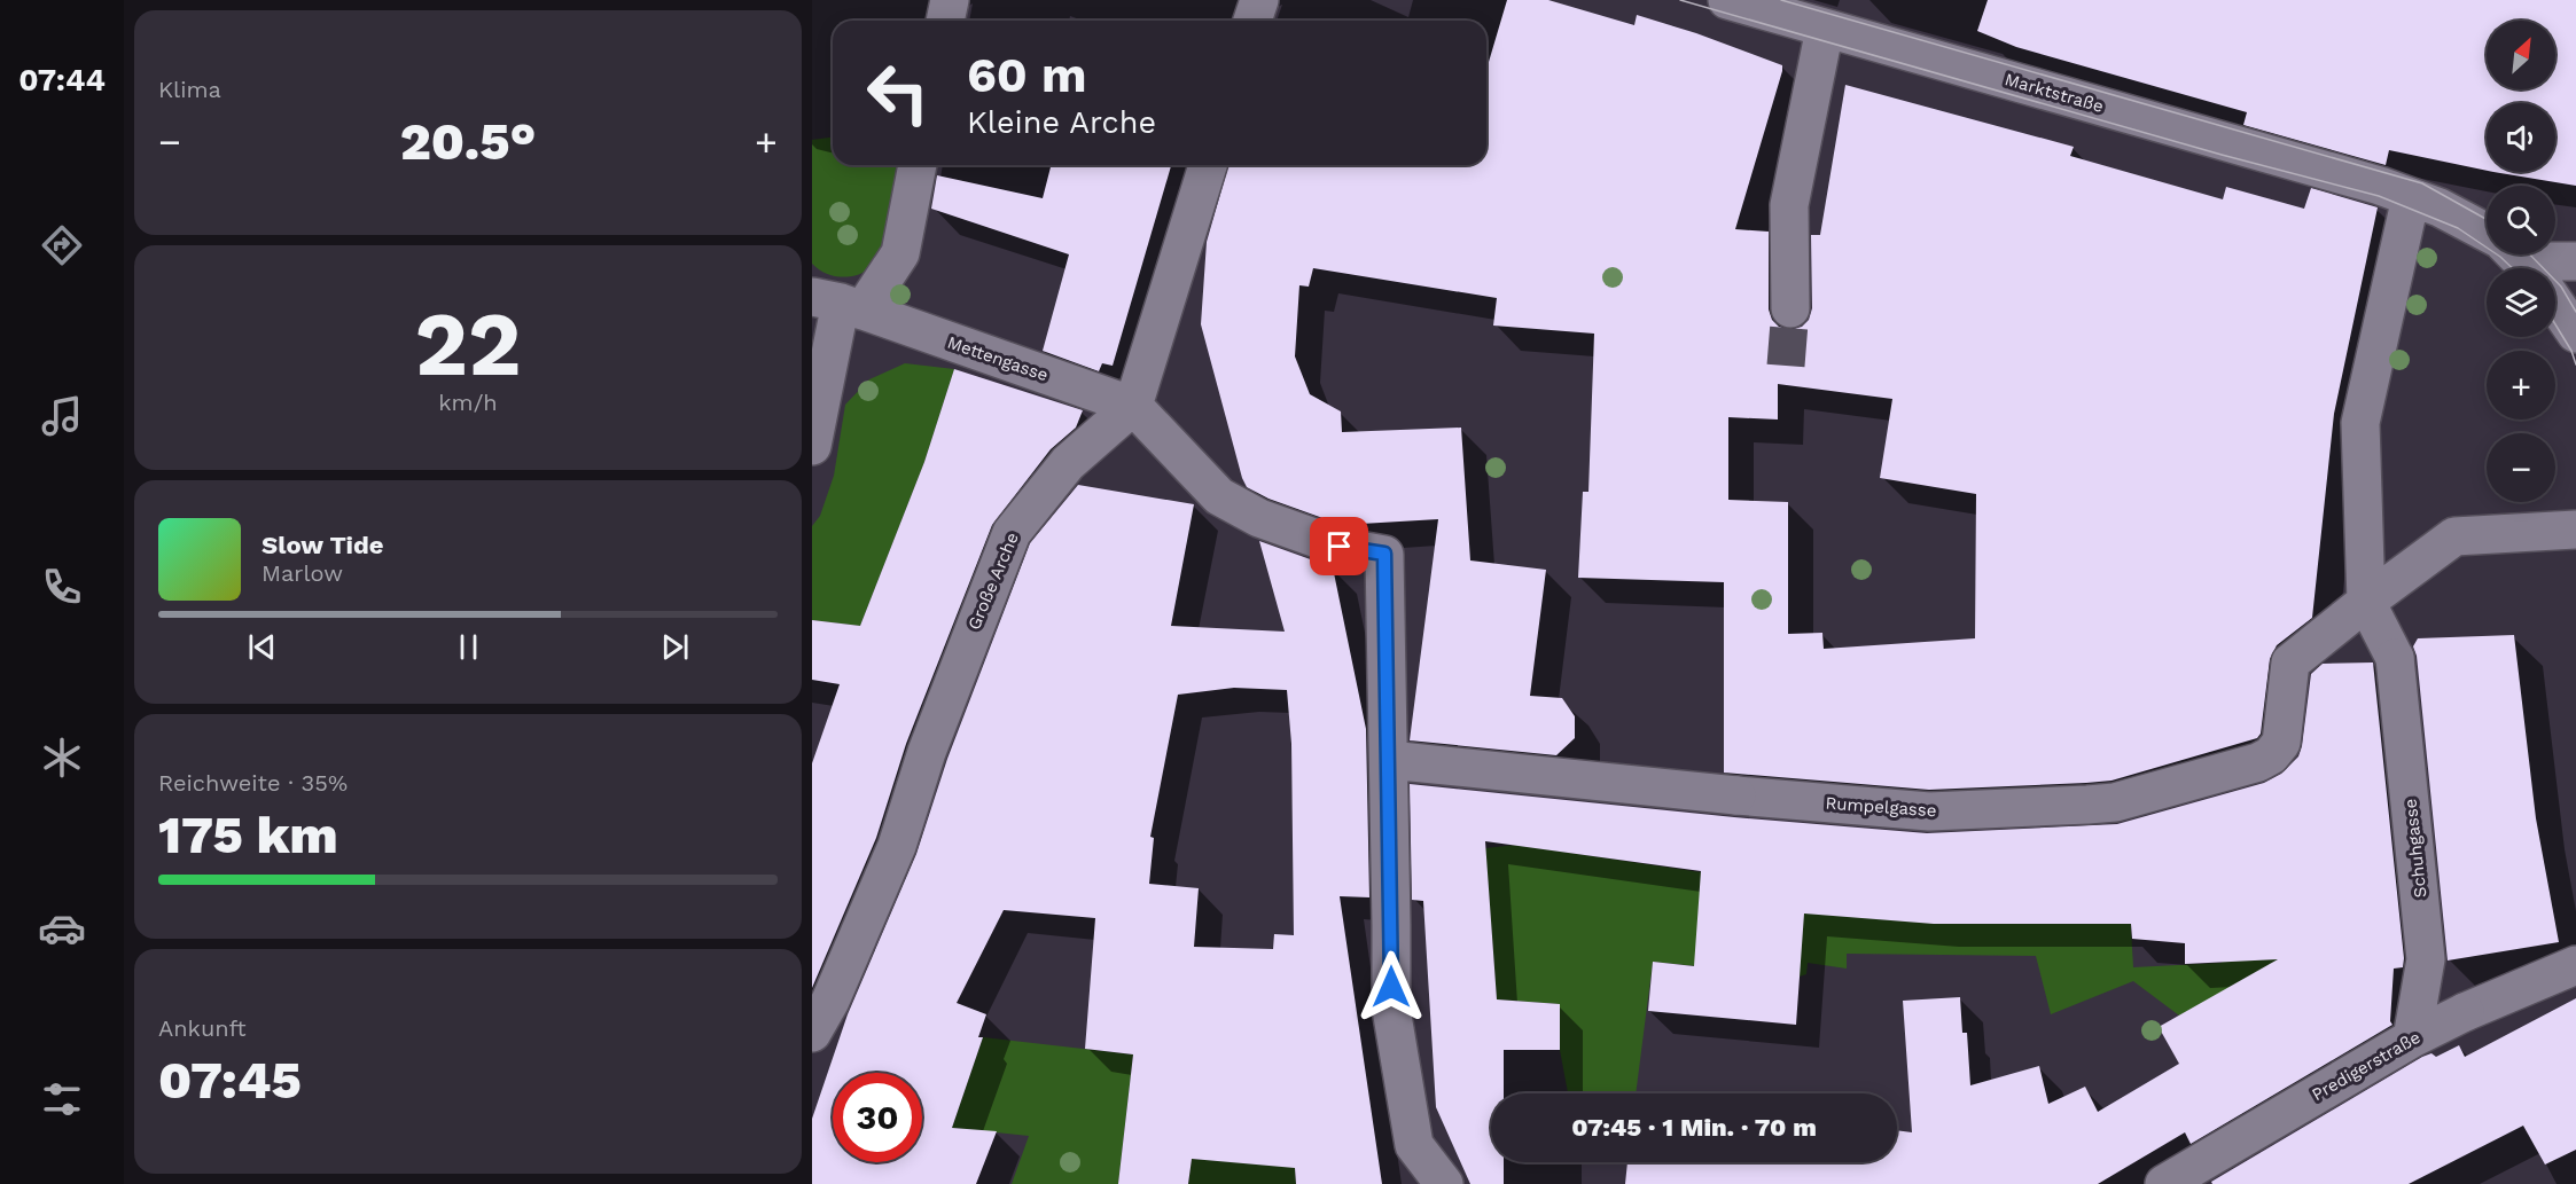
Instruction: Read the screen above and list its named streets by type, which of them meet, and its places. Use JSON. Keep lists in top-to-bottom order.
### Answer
{
  "streets": {
    "street": [
      "Marktstraße",
      "Mettengasse",
      "Große Arche",
      "Rumpelgasse",
      "Schuhgasse",
      "Predigerstraße"
    ]
  },
  "crossings": [
    ["Mettengasse", "Große Arche"],
    ["Rumpelgasse", "Schuhgasse"],
    ["Schuhgasse", "Predigerstraße"]
  ],
  "north": "top right",
  "page": {
    "tabs": "07:44",
    "tile": [
      "Klima",
      ["22", "km/h"],
      ["Reichweite · 35%", "175 km"],
      ["Ankunft", "07:45"]
    ],
    "map_buttons": ["+", "−"],
    "turn": ["60 m", "Kleine Arche"],
    "heat": ["−", "20.5°", "+"],
    "song": ["Slow Tide", "Marlow"],
    "limit": "30",
    "trip": "07:45 · 1 Min. · 70 m"
  }
}
